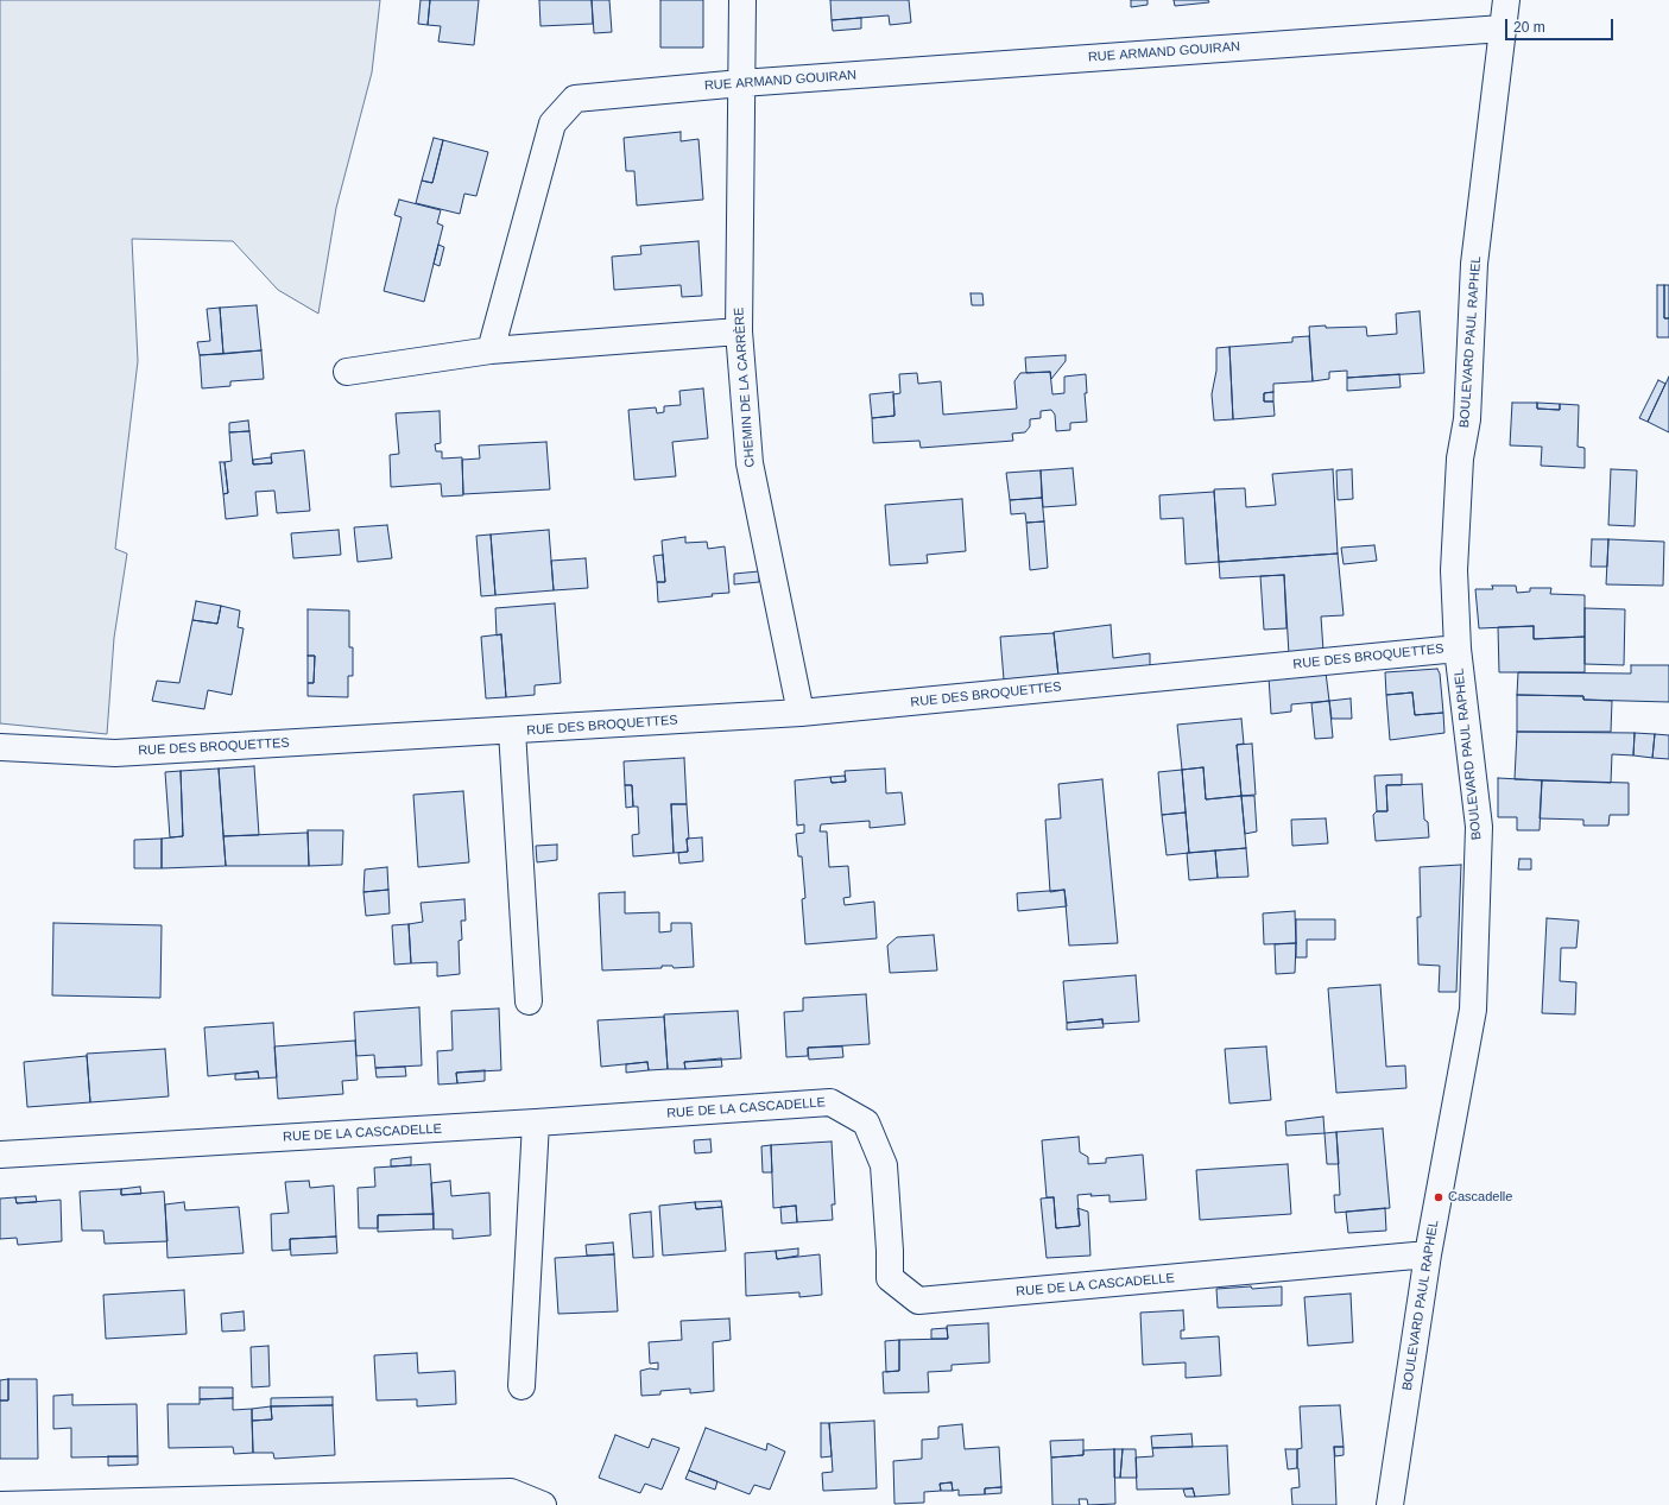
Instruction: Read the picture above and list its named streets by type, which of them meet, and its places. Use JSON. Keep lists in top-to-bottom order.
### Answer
{
  "streets": {
    "street": [
      "RUE ARMAND GOUIRAN",
      "BOULEVARD PAUL RAPHEL",
      "CHEMIN DE LA CARRÈRE",
      "RUE DES BROQUETTES",
      "RUE DE LA CASCADELLE"
    ]
  },
  "crossings": [
    ["RUE ARMAND GOUIRAN", "BOULEVARD PAUL RAPHEL"],
    ["RUE ARMAND GOUIRAN", "CHEMIN DE LA CARRÈRE"],
    ["BOULEVARD PAUL RAPHEL", "RUE DES BROQUETTES"],
    ["BOULEVARD PAUL RAPHEL", "RUE DE LA CASCADELLE"],
    ["CHEMIN DE LA CARRÈRE", "RUE DES BROQUETTES"]
  ],
  "places": ["Cascadelle"],
  "scale_bar": "20 m"
}
